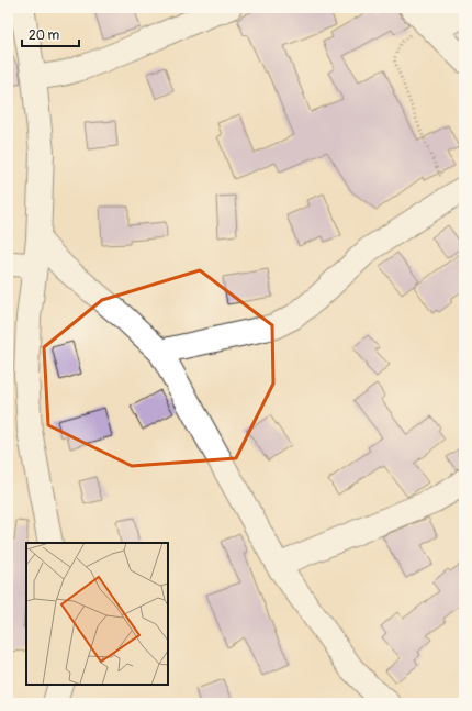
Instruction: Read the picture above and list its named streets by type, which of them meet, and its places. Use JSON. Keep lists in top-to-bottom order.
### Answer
{
  "scale_bar": "20 m"
}
